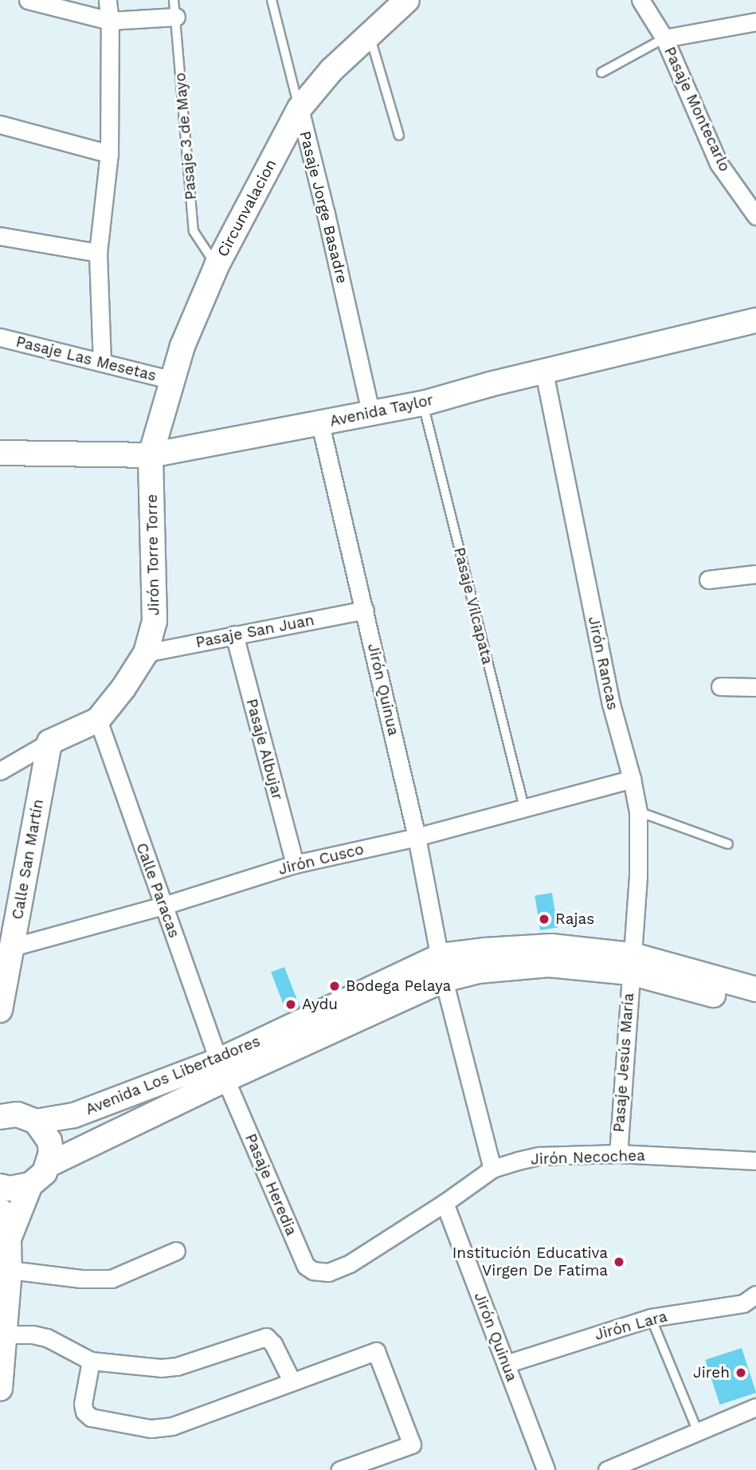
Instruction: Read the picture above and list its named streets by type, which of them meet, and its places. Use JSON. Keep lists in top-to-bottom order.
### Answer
{
  "streets": {
    "street": [
      "Pasaje Montecarlo",
      "Pasaje Jorge Basadre",
      "Circunvalacion",
      "Pasaje Las Mesetas",
      "Avenida Taylor",
      "Jirón Torre Torre",
      "Pasaje San Juan",
      "Jirón Rancas",
      "Jirón Quinua",
      "Pasaje Albujar",
      "Calle San Martín",
      "Jirón Cusco",
      "Calle Paracas",
      "Pasaje Jesús María",
      "Avenida Los Libertadores",
      "Jirón Necochea",
      "Pasaje Heredia",
      "Jirón Lara"
    ],
    "lane": ["Pasaje 3 de Mayo", "Pasaje Vilcapata"]
  },
  "crossings": [
    ["Pasaje 3 de Mayo", "Circunvalacion"],
    ["Pasaje Jorge Basadre", "Circunvalacion"],
    ["Pasaje Jorge Basadre", "Avenida Taylor"],
    ["Circunvalacion", "Pasaje Las Mesetas"],
    ["Circunvalacion", "Avenida Taylor"],
    ["Circunvalacion", "Jirón Torre Torre"],
    ["Avenida Taylor", "Jirón Torre Torre"],
    ["Avenida Taylor", "Pasaje Vilcapata"],
    ["Avenida Taylor", "Jirón Rancas"],
    ["Avenida Taylor", "Jirón Quinua"],
    ["Jirón Torre Torre", "Pasaje San Juan"],
    ["Pasaje Vilcapata", "Jirón Cusco"],
    ["Pasaje San Juan", "Jirón Quinua"],
    ["Pasaje San Juan", "Pasaje Albujar"],
    ["Jirón Rancas", "Jirón Cusco"],
    ["Jirón Rancas", "Pasaje Jesús María"],
    ["Jirón Rancas", "Avenida Los Libertadores"],
    ["Jirón Quinua", "Jirón Cusco"],
    ["Jirón Quinua", "Avenida Los Libertadores"],
    ["Jirón Quinua", "Jirón Necochea"],
    ["Jirón Quinua", "Jirón Lara"],
    ["Pasaje Albujar", "Jirón Cusco"],
    ["Calle San Martín", "Jirón Cusco"],
    ["Jirón Cusco", "Calle Paracas"],
    ["Calle Paracas", "Avenida Los Libertadores"],
    ["Calle Paracas", "Pasaje Heredia"],
    ["Pasaje Jesús María", "Avenida Los Libertadores"],
    ["Pasaje Jesús María", "Jirón Necochea"],
    ["Avenida Los Libertadores", "Pasaje Heredia"],
    ["Jirón Necochea", "Pasaje Heredia"]
  ],
  "places": [
    "Rajas",
    "Bodega Pelaya",
    "Aydu",
    "Institución Educativa Virgen De Fatima",
    "Jireh"
  ]
}
